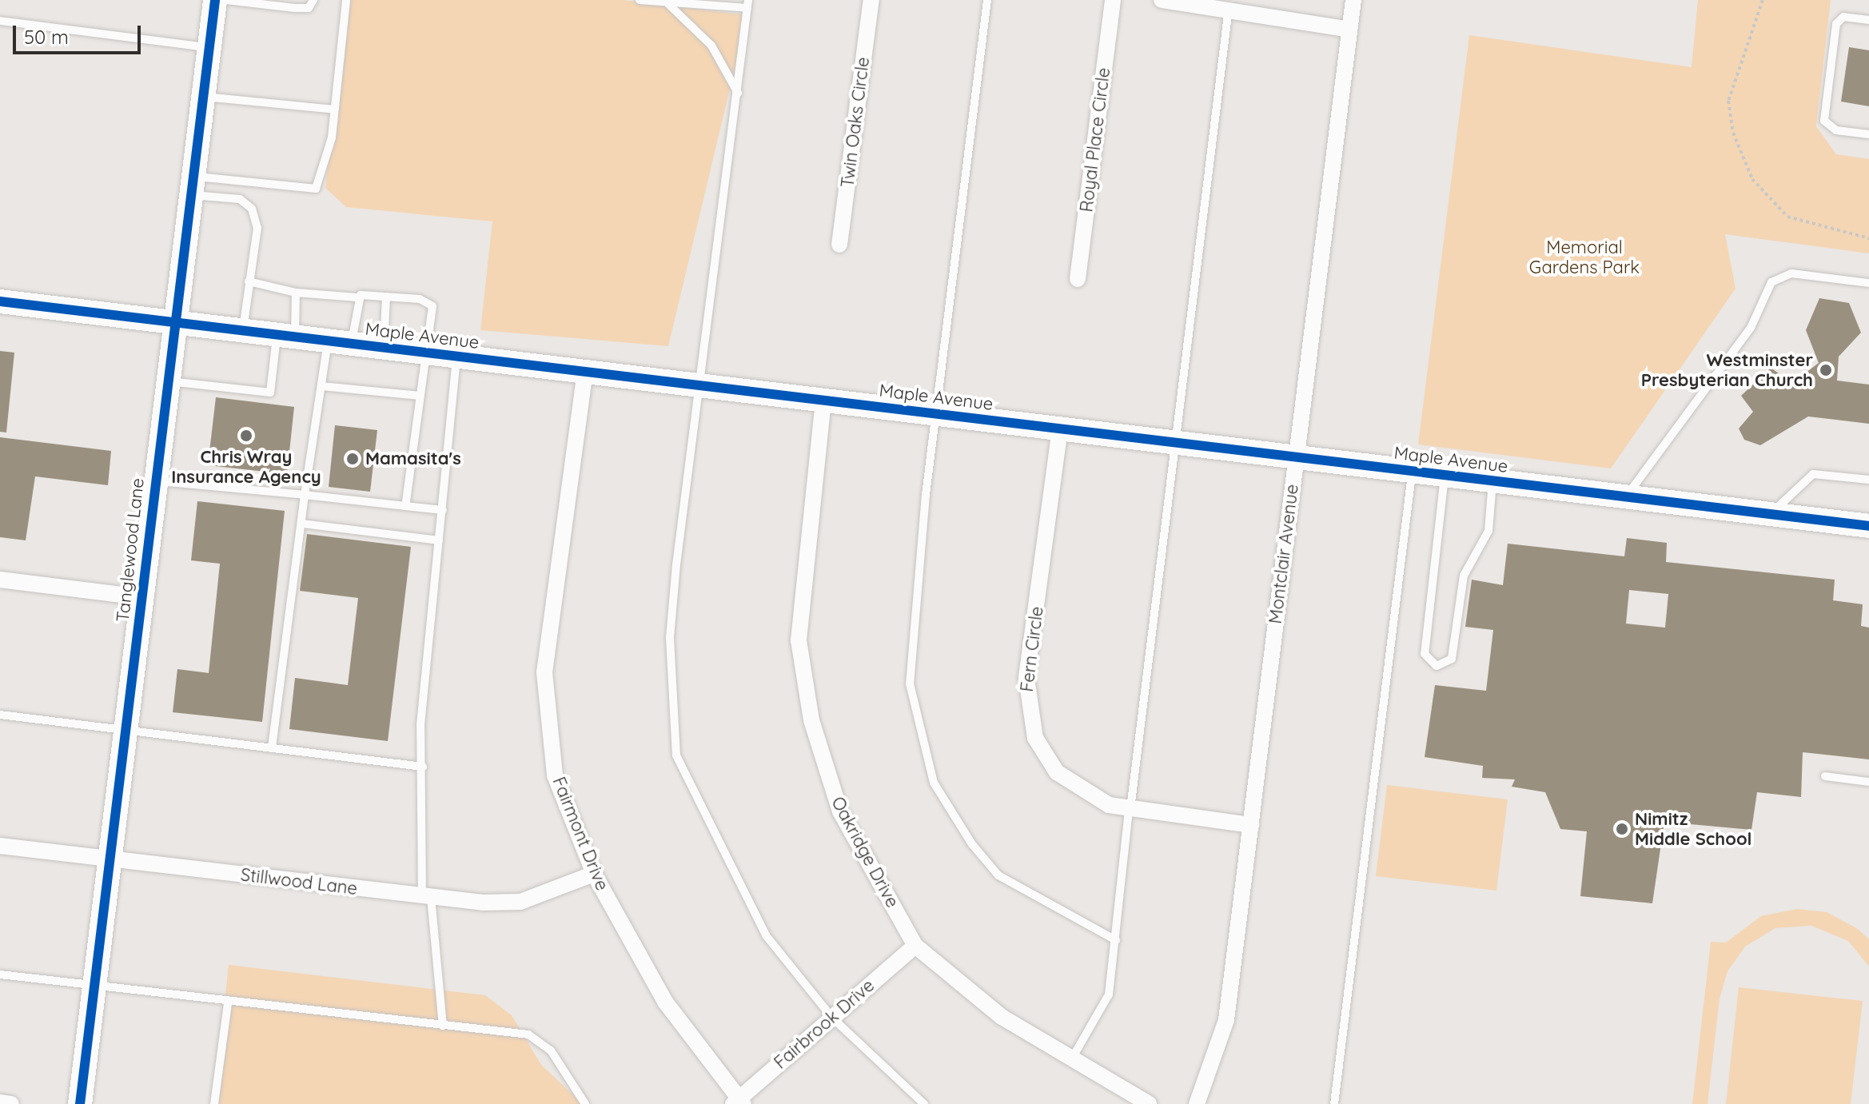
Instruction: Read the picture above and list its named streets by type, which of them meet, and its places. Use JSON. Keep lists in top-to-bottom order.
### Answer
{
  "streets": {
    "main road": ["Maple Avenue", "Tanglewood Lane"],
    "street": [
      "Twin Oaks Circle",
      "Royal Place Circle",
      "Montclair Avenue",
      "Fern Circle",
      "Fairmont Drive",
      "Oakridge Drive",
      "Stillwood Lane",
      "Fairbrook Drive"
    ]
  },
  "crossings": [
    ["Maple Avenue", "Tanglewood Lane"],
    ["Maple Avenue", "Montclair Avenue"],
    ["Maple Avenue", "Fern Circle"],
    ["Maple Avenue", "Fairmont Drive"],
    ["Maple Avenue", "Oakridge Drive"],
    ["Tanglewood Lane", "Stillwood Lane"],
    ["Montclair Avenue", "Fern Circle"],
    ["Fairmont Drive", "Stillwood Lane"],
    ["Fairmont Drive", "Fairbrook Drive"],
    ["Oakridge Drive", "Fairbrook Drive"]
  ],
  "parks": ["Memorial Gardens Park"],
  "places": [
    "Westminster Presbyterian Church",
    "Chris Wray Insurance Agency",
    "Mamasita's",
    "Nimitz Middle School"
  ],
  "scale_bar": "50 m"
}
